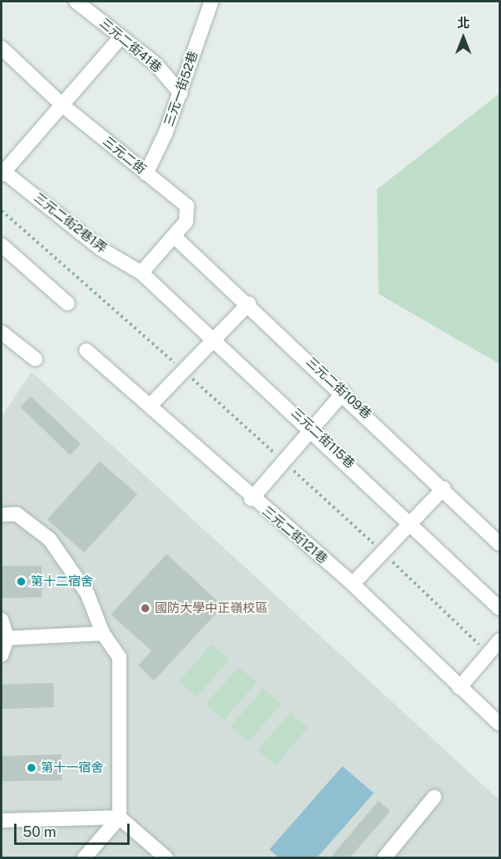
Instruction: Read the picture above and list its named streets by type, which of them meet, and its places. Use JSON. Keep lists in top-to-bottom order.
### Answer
{
  "streets": {
    "street": [
      "三元二街41巷",
      "三元一街52巷",
      "三元二街",
      "三元二街2巷1弄",
      "三元二街109巷",
      "三元二街115巷",
      "三元二街121巷"
    ]
  },
  "crossings": [
    ["三元二街41巷", "三元一街52巷"],
    ["三元一街52巷", "三元二街"],
    ["三元二街", "三元二街2巷1弄"],
    ["三元二街", "三元二街109巷"],
    ["三元二街", "三元二街115巷"],
    ["三元二街2巷1弄", "三元二街115巷"]
  ],
  "places": ["第十二宿舍", "國防大學中正嶺校區", "第十一宿舍"],
  "scale_bar": "50 m",
  "north": "top"
}
